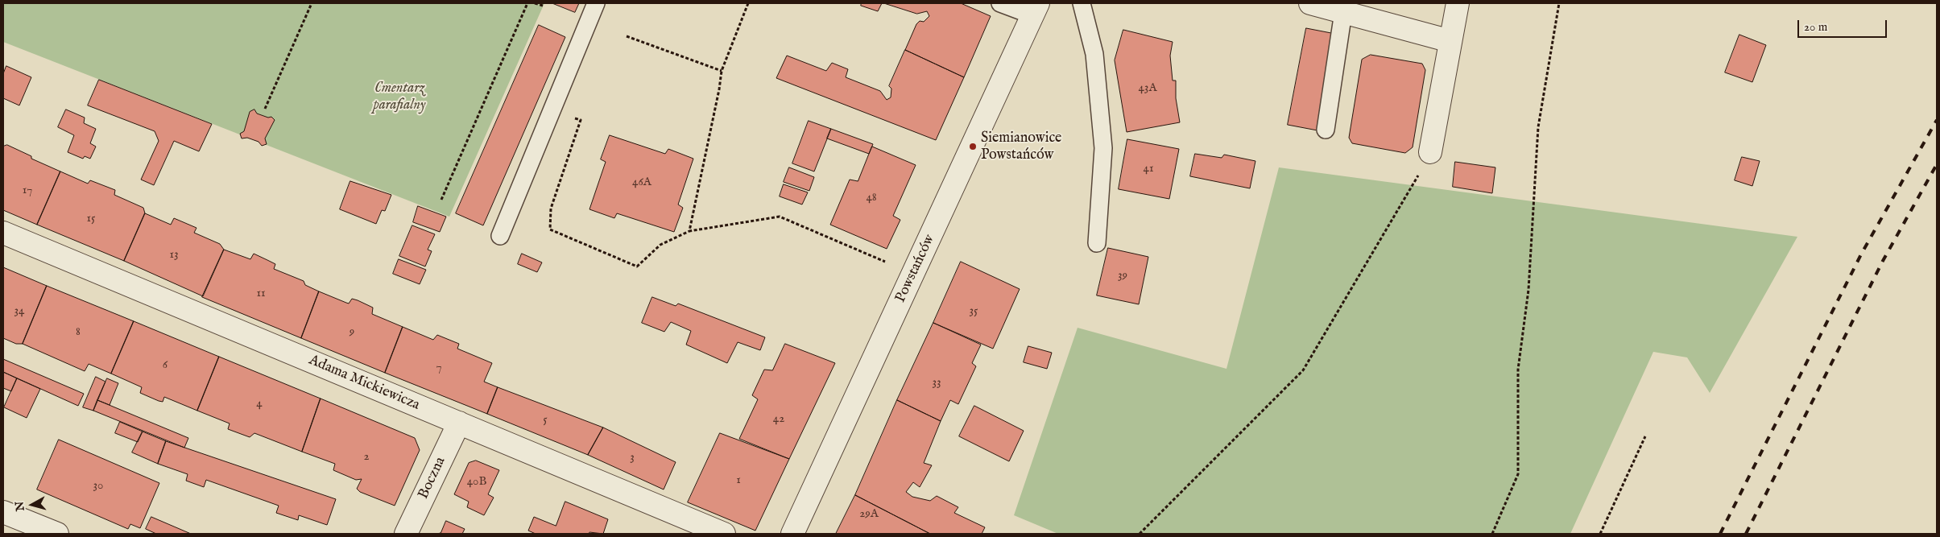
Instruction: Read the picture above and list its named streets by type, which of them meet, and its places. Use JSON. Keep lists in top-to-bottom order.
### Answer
{
  "streets": {
    "street": ["Powstańców", "Adama Mickiewicza", "Boczna"]
  },
  "crossings": [
    ["Adama Mickiewicza", "Boczna"]
  ],
  "parks": ["Cmentarz parafialny"],
  "places": ["Siemianowice Powstańców"],
  "house_numbers": [
    "43A",
    "41",
    "46A",
    "17",
    "48",
    "15",
    "13",
    "39",
    "11",
    "34",
    "35",
    "8",
    "9",
    "6",
    "7",
    "33",
    "4",
    "42",
    "5",
    "2",
    "3",
    "1",
    "40B",
    "30",
    "29A"
  ],
  "scale_bar": "20 m",
  "north": "left"
}
